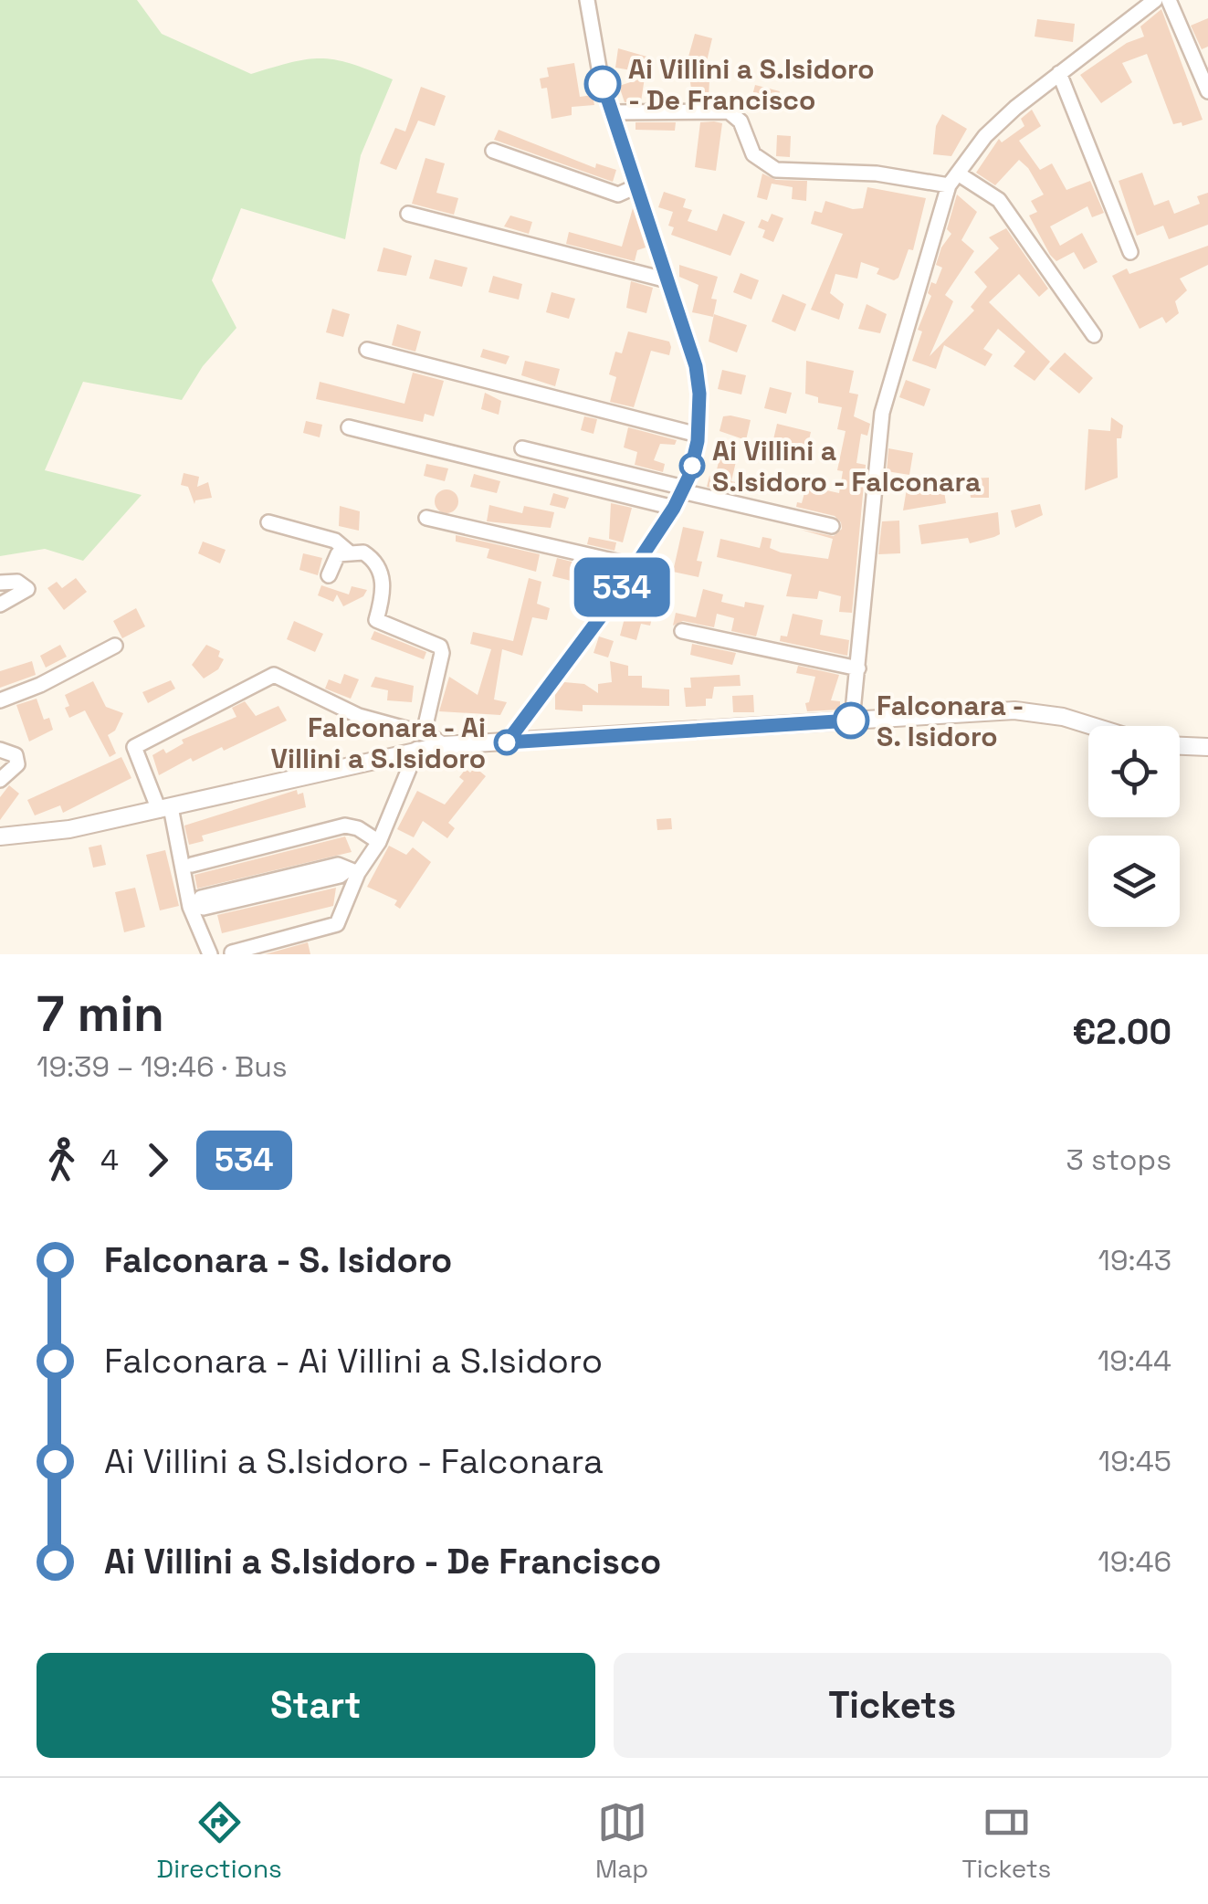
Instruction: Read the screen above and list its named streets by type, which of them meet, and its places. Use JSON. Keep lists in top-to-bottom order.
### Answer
{
  "places": [
    "Ai Villini a S.Isidoro - De Francisco",
    "Ai Villini a S.Isidoro - Falconara",
    "Falconara - S. Isidoro",
    "Falconara - Ai Villini a S.Isidoro"
  ],
  "lines": ["bus line 534"],
  "page": {
    "on_map": "534",
    "heading": ["7 min", "19:39 – 19:46 · Bus", "€2.00"],
    "legs": ["4", "534", "3 stops"],
    "list": [
      {
        "name": "Falconara - S. Isidoro",
        "value": "19:43"
      },
      {
        "name": "Falconara - Ai Villini a S.Isidoro",
        "value": "19:44"
      },
      {
        "name": "Ai Villini a S.Isidoro - Falconara",
        "value": "19:45"
      },
      {
        "name": "Ai Villini a S.Isidoro - De Francisco",
        "value": "19:46"
      }
    ],
    "buttons": ["Start", "Tickets"],
    "tabs": ["Directions", "Map", "Tickets"]
  }
}
